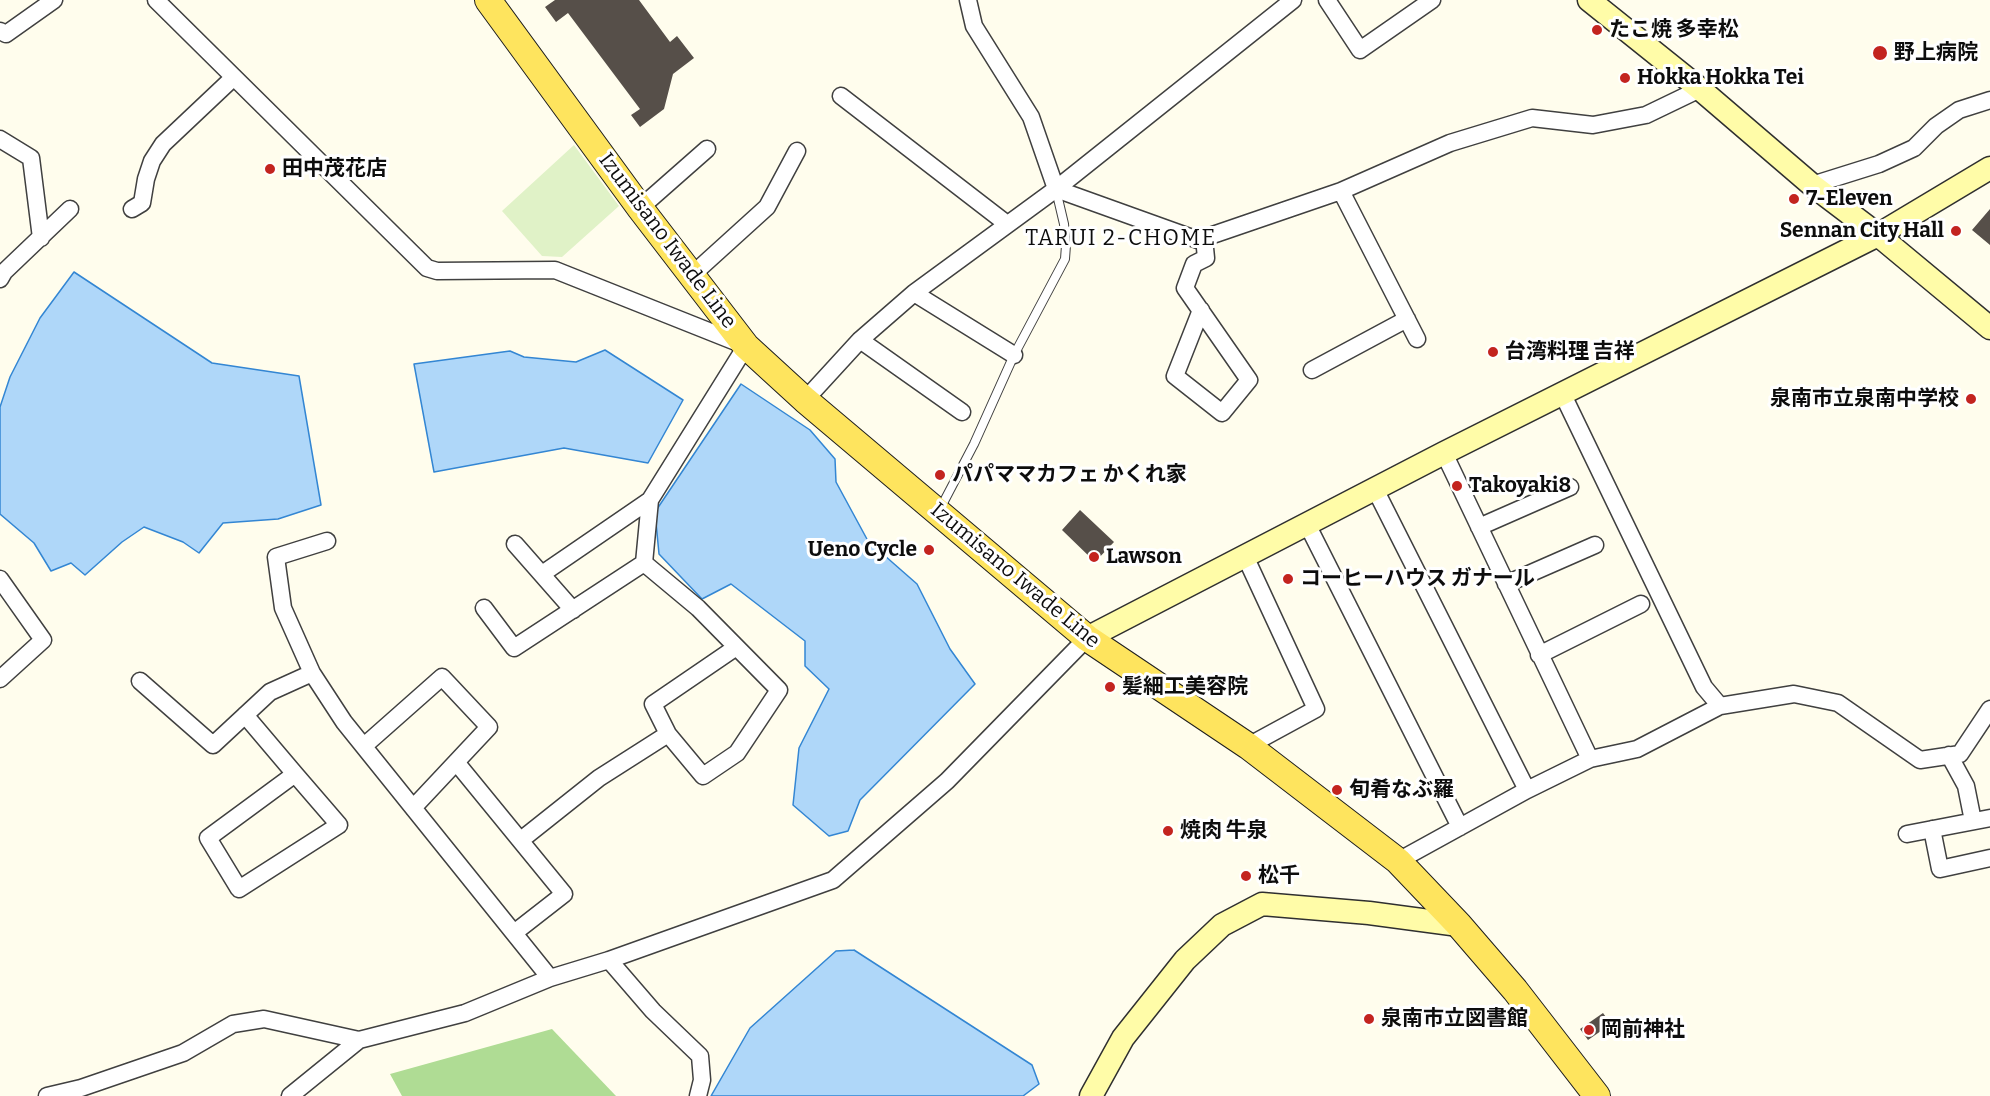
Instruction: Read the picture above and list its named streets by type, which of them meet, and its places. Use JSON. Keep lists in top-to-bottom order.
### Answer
{
  "streets": {
    "main road": ["Izumisano Iwade Line"]
  },
  "districts": ["TARUI 2-CHOME"],
  "places": [
    "たこ焼 多幸松",
    "野上病院",
    "Hokka Hokka Tei",
    "田中茂花店",
    "7-Eleven",
    "Sennan City Hall",
    "台湾料理 吉祥",
    "泉南市立泉南中学校",
    "パパママカフェ かくれ家",
    "Takoyaki8",
    "Ueno Cycle",
    "Lawson",
    "コーヒーハウス ガナール",
    "髪細工美容院",
    "旬肴なぶ羅",
    "焼肉 牛泉",
    "松千",
    "泉南市立図書館",
    "岡前神社"
  ]
}
